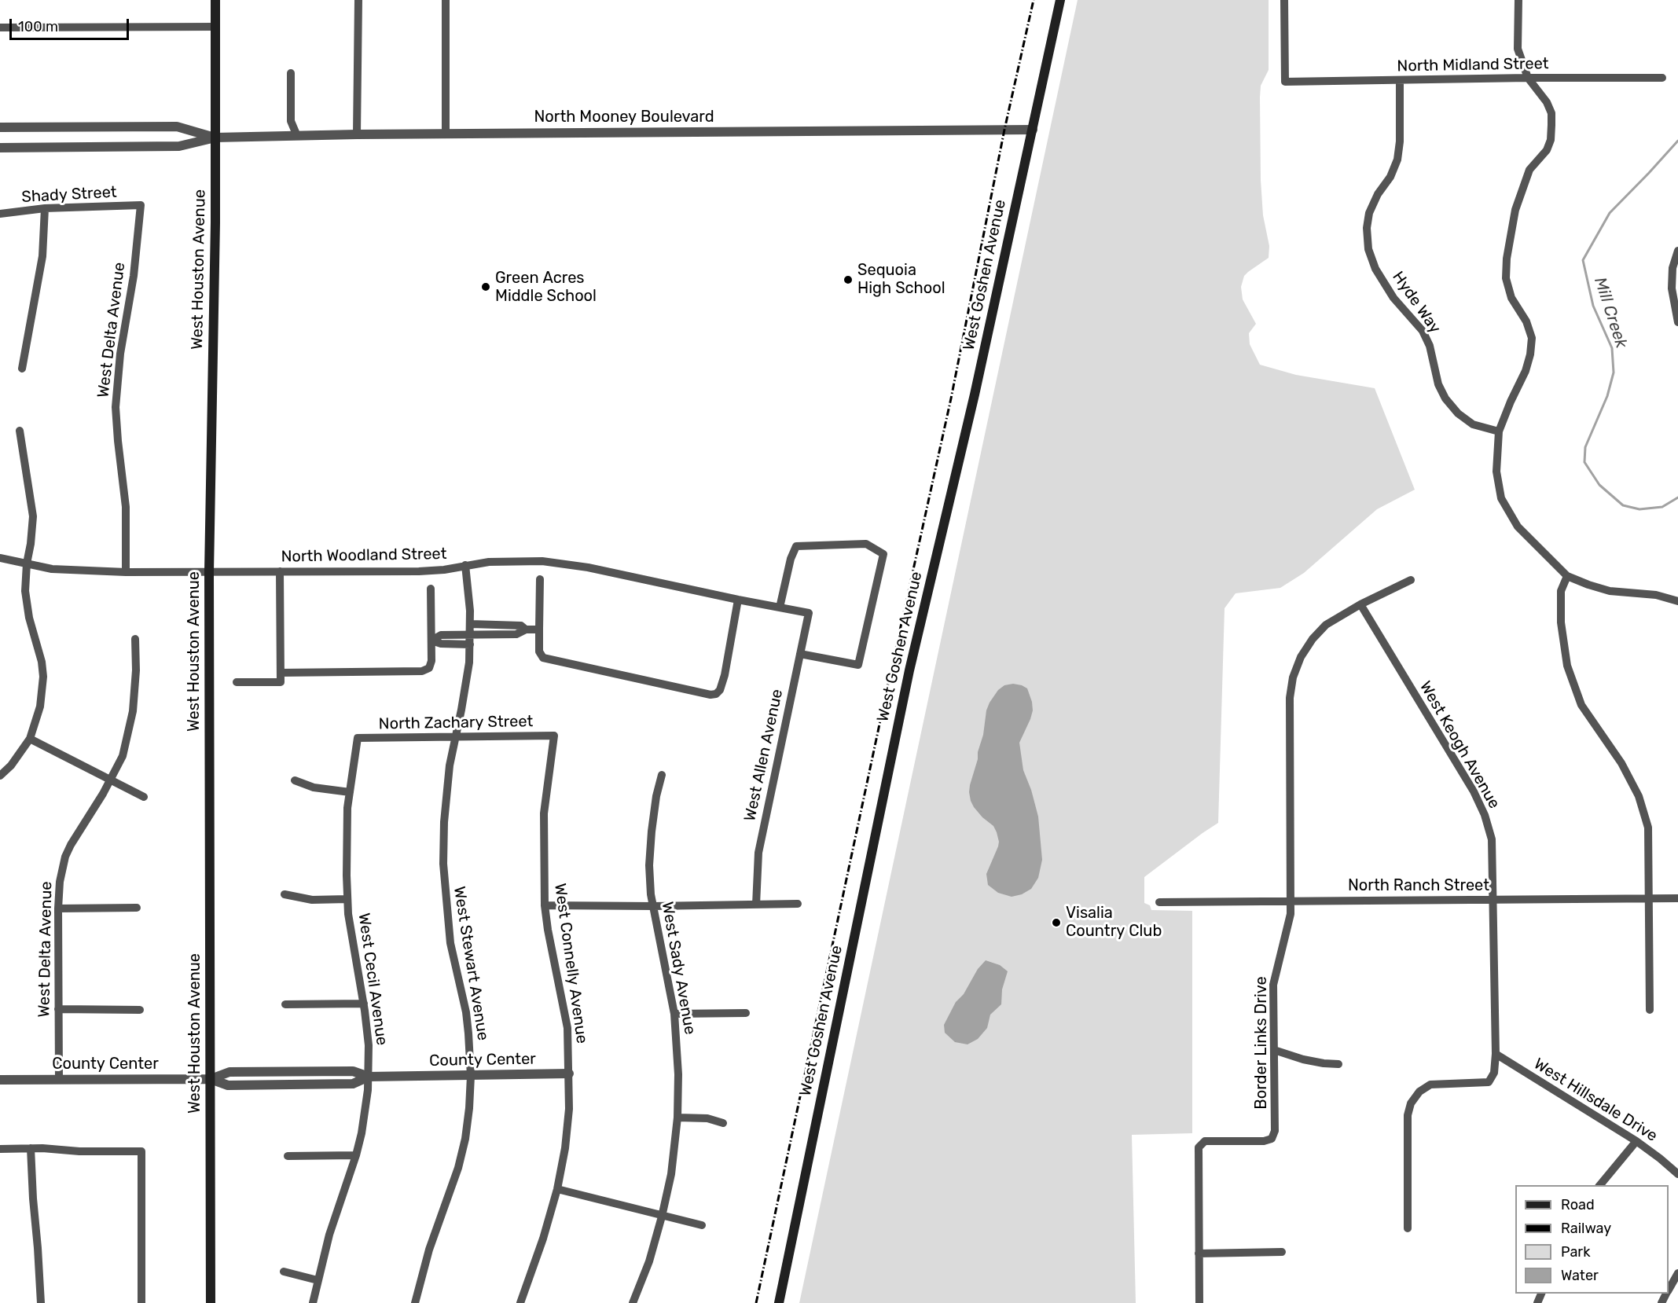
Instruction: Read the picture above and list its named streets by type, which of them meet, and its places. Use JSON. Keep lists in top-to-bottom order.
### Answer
{
  "streets": {
    "main road": ["West Houston Avenue", "West Goshen Avenue"],
    "street": [
      "North Midland Street",
      "North Mooney Boulevard",
      "Shady Street",
      "Hyde Way",
      "West Delta Avenue",
      "North Woodland Street",
      "North Zachary Street",
      "West Keogh Avenue",
      "West Allen Avenue",
      "North Ranch Street",
      "West Stewart Avenue",
      "West Connelly Avenue",
      "West Sady Avenue",
      "West Cecil Avenue",
      "Border Links Drive",
      "County Center",
      "West Hillsdale Drive"
    ]
  },
  "crossings": [
    ["North Midland Street", "Hyde Way"],
    ["North Mooney Boulevard", "West Houston Avenue"],
    ["North Mooney Boulevard", "West Goshen Avenue"],
    ["Shady Street", "West Delta Avenue"],
    ["West Houston Avenue", "North Woodland Street"],
    ["West Houston Avenue", "County Center"],
    ["West Delta Avenue", "North Woodland Street"],
    ["West Delta Avenue", "County Center"],
    ["North Woodland Street", "West Allen Avenue"],
    ["North Woodland Street", "West Stewart Avenue"],
    ["North Zachary Street", "West Stewart Avenue"],
    ["North Zachary Street", "West Connelly Avenue"],
    ["North Zachary Street", "West Cecil Avenue"],
    ["West Keogh Avenue", "North Ranch Street"],
    ["West Keogh Avenue", "Border Links Drive"],
    ["West Keogh Avenue", "West Hillsdale Drive"],
    ["North Ranch Street", "Border Links Drive"],
    ["West Stewart Avenue", "County Center"],
    ["West Connelly Avenue", "County Center"],
    ["West Cecil Avenue", "County Center"]
  ],
  "water": ["Mill Creek"],
  "places": ["Sequoia High School", "Green Acres Middle School", "Visalia Country Club"],
  "legend": [
    "Road",
    "Railway",
    "Park",
    "Water"
  ],
  "scale_bar": "100 m"
}
